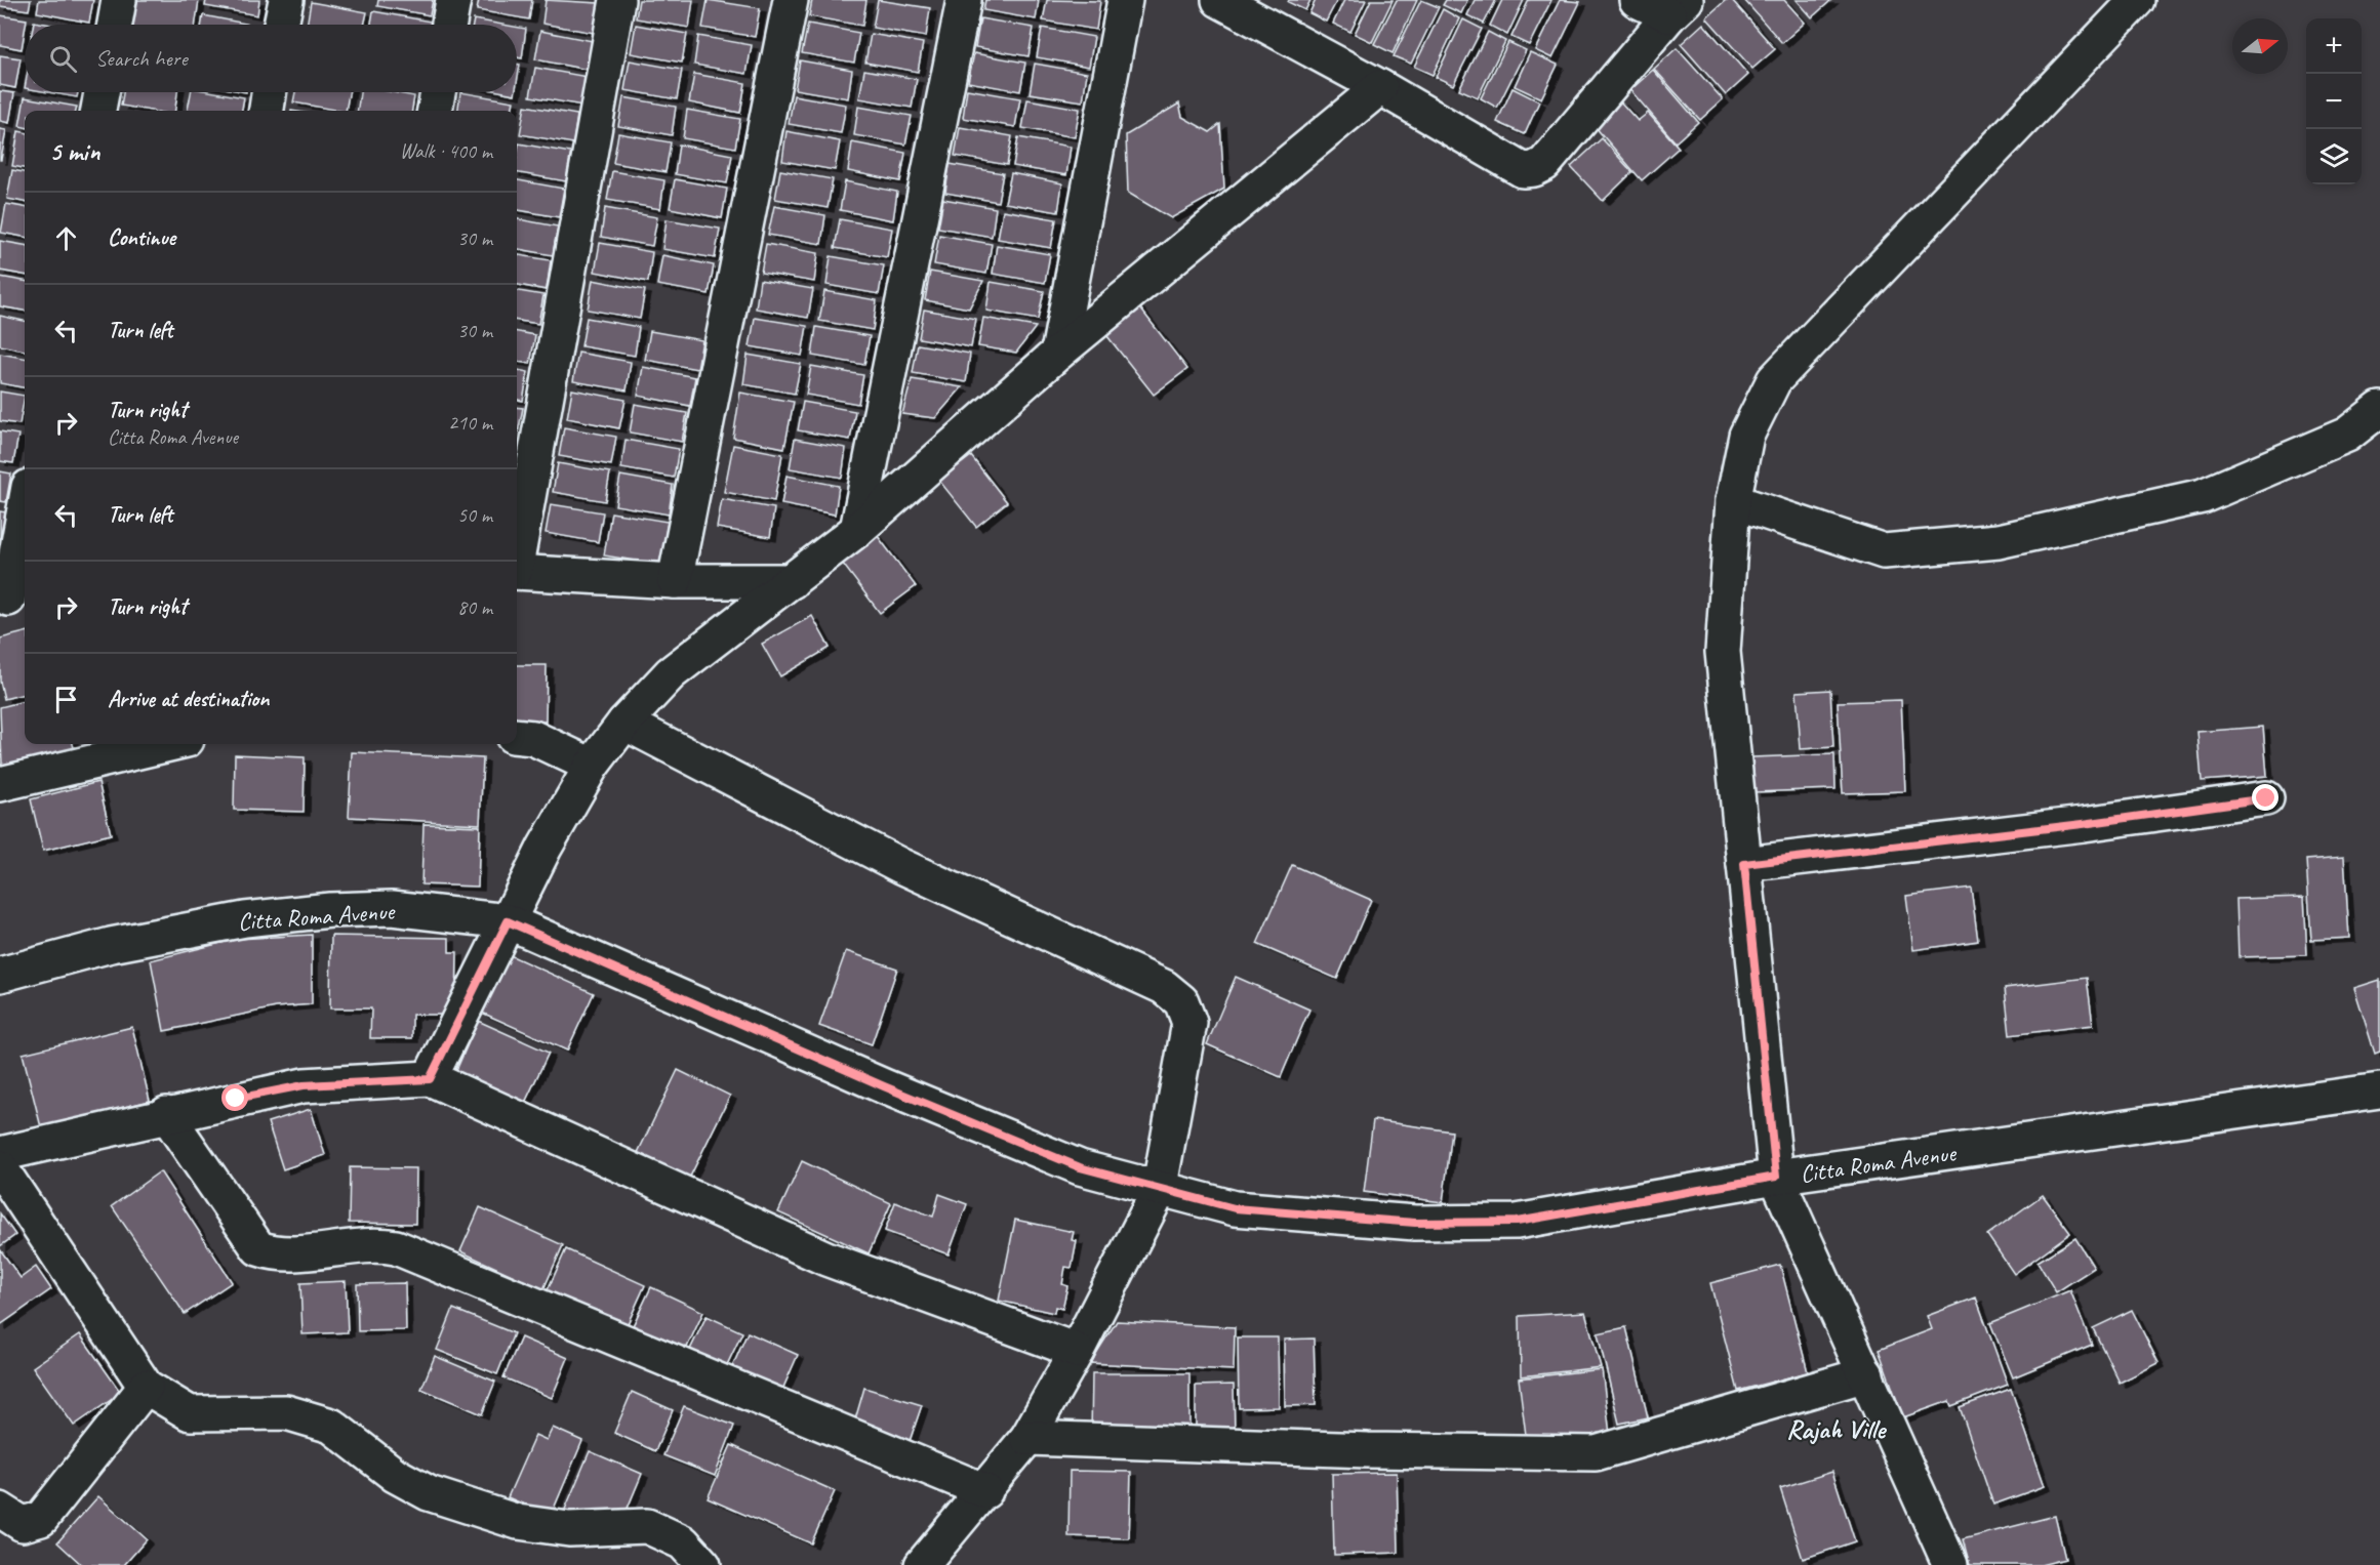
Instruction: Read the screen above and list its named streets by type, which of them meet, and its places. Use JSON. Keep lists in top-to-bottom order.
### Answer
{
  "streets": {
    "street": ["Citta Roma Avenue"]
  },
  "districts": ["Rajah Ville"],
  "north": "right",
  "page": {
    "map_buttons": ["+", "−"],
    "search": "Search here",
    "heading": ["5 min", "Walk · 400 m"],
    "list": [
      ["Continue", "30 m"],
      ["Turn left", "30 m"],
      ["Turn right", "Citta Roma Avenue", "210 m"],
      ["Turn left", "50 m"],
      ["Turn right", "80 m"],
      "Arrive at destination"
    ]
  }
}
